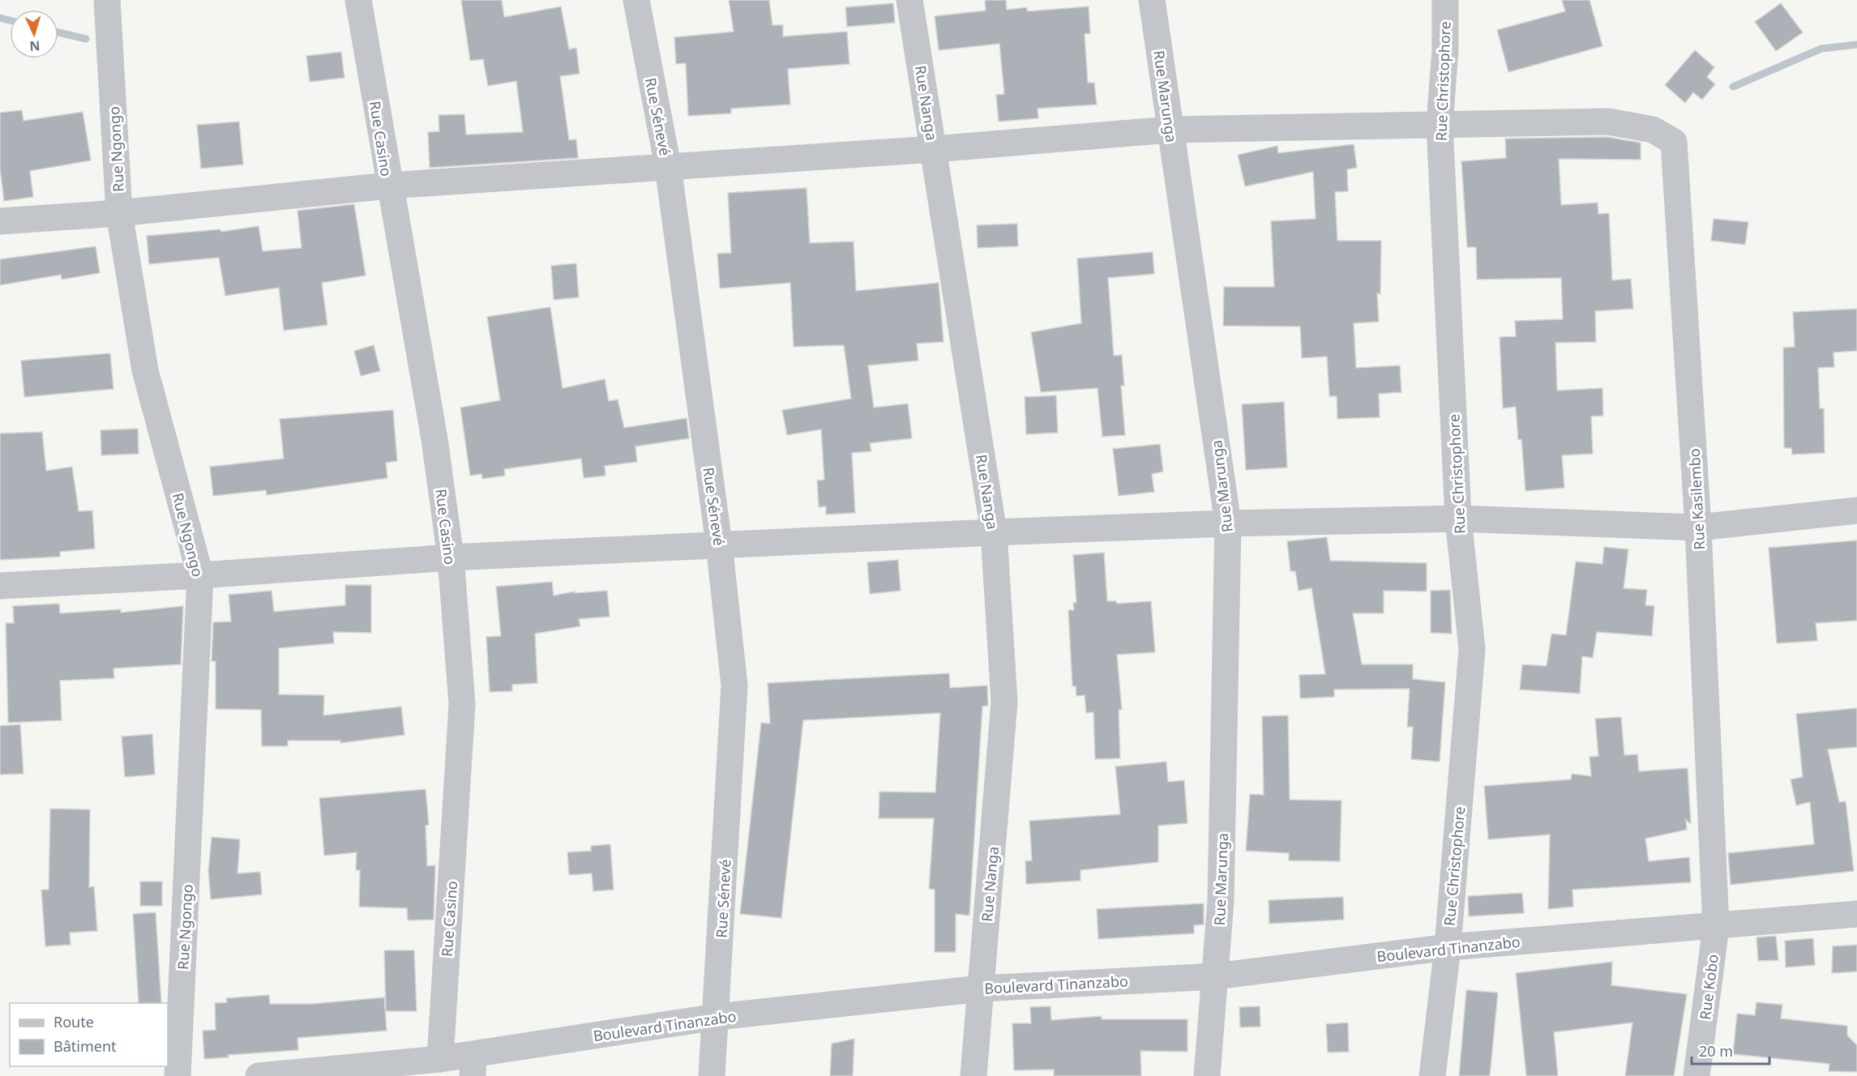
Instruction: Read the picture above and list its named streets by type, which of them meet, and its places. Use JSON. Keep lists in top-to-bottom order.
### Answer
{
  "streets": {
    "street": [
      "Rue Christophore",
      "Rue Marunga",
      "Rue Nanga",
      "Rue Sénevé",
      "Rue Casino",
      "Rue Ngongo",
      "Rue Kasilembo",
      "Boulevard Tinanzabo",
      "Rue Kobo"
    ]
  },
  "crossings": [
    ["Rue Christophore", "Rue Kasilembo"],
    ["Rue Christophore", "Boulevard Tinanzabo"],
    ["Rue Marunga", "Boulevard Tinanzabo"],
    ["Rue Nanga", "Boulevard Tinanzabo"],
    ["Rue Sénevé", "Boulevard Tinanzabo"],
    ["Rue Casino", "Boulevard Tinanzabo"],
    ["Rue Kasilembo", "Boulevard Tinanzabo"],
    ["Rue Kasilembo", "Rue Kobo"],
    ["Boulevard Tinanzabo", "Rue Kobo"]
  ],
  "legend": ["Route", "Bâtiment"],
  "scale_bar": "20 m",
  "north": "bottom"
}
